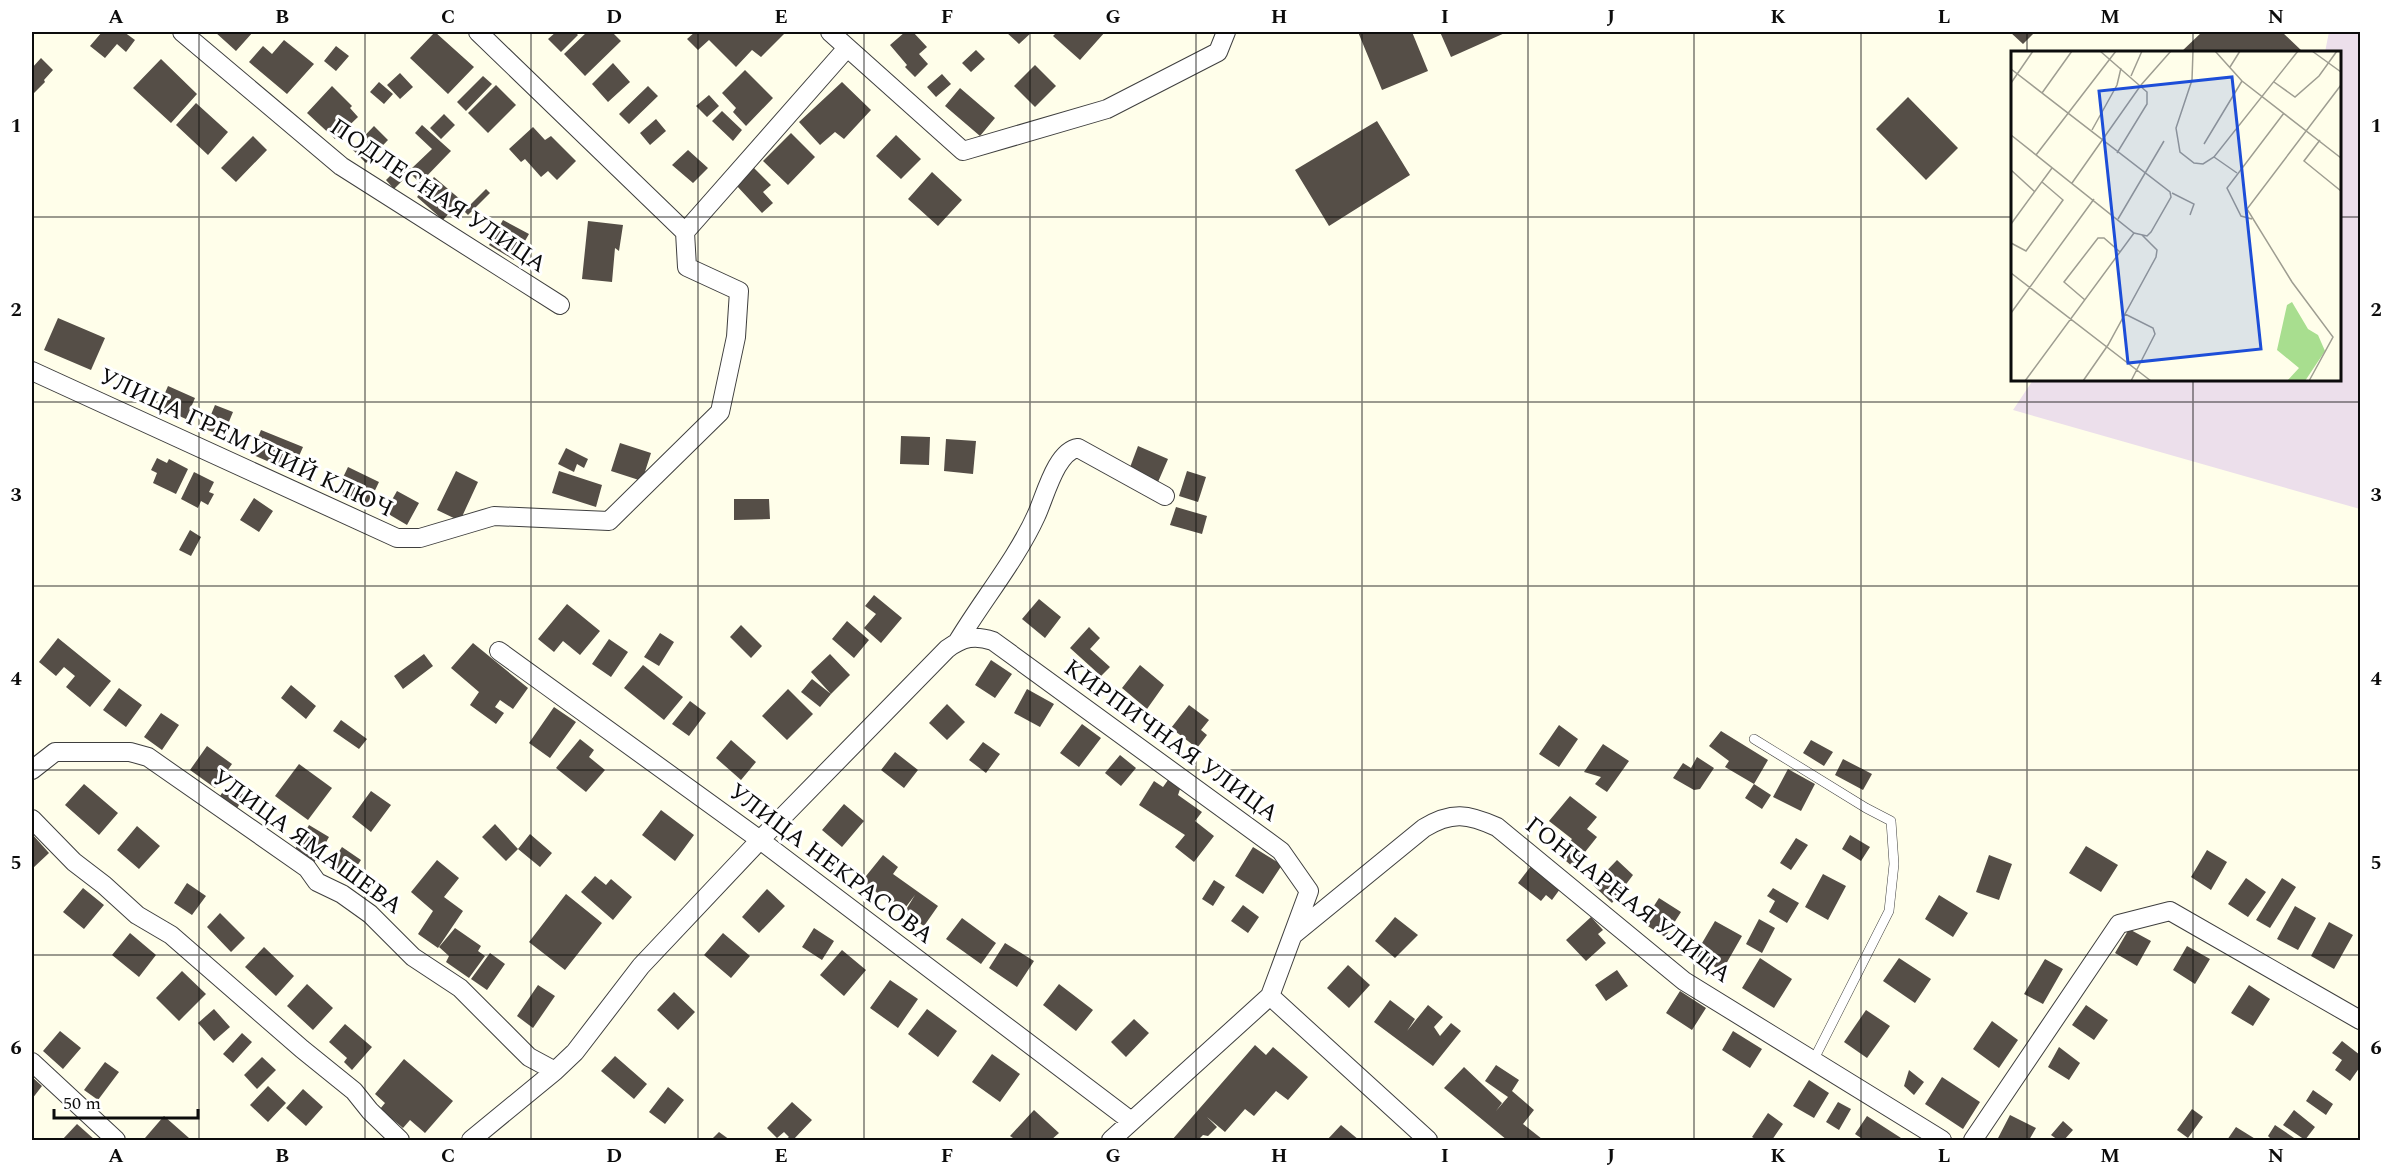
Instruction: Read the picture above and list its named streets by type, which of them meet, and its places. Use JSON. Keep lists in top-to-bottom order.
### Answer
{
  "streets": {
    "street": [
      "ПОДЛЕСНАЯ УЛИЦА",
      "УЛИЦА ГРЕМУЧИЙ КЛЮЧ",
      "КИРПИЧНАЯ УЛИЦА",
      "УЛИЦА ЯМАШЕВА",
      "УЛИЦА НЕКРАСОВА",
      "ГОНЧАРНАЯ УЛИЦА"
    ]
  },
  "crossings": [
    ["КИРПИЧНАЯ УЛИЦА", "ГОНЧАРНАЯ УЛИЦА"]
  ],
  "scale_bar": "50 m",
  "grid": {
    "columns": [
      "A",
      "B",
      "C",
      "D",
      "E",
      "F",
      "G",
      "H",
      "I",
      "J",
      "K",
      "L",
      "M",
      "N"
    ],
    "rows": [
      "1",
      "2",
      "3",
      "4",
      "5",
      "6"
    ]
  }
}
